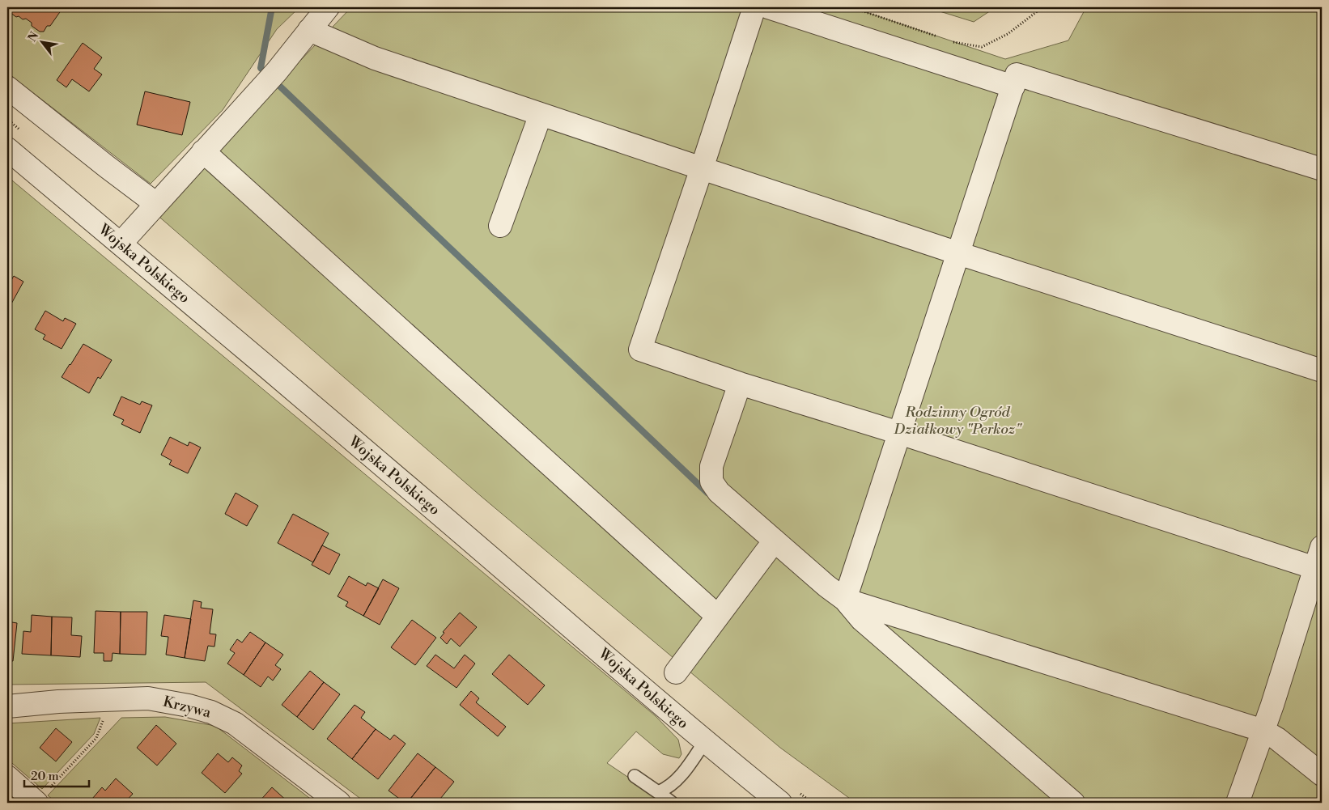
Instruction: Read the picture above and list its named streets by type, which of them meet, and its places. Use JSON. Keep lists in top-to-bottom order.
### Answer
{
  "streets": {
    "street": ["Wojska Polskiego", "Krzywa"]
  },
  "parks": ["Rodzinny Ogród Działkowy \"Perkoz\""],
  "scale_bar": "20 m",
  "north": "top left"
}
